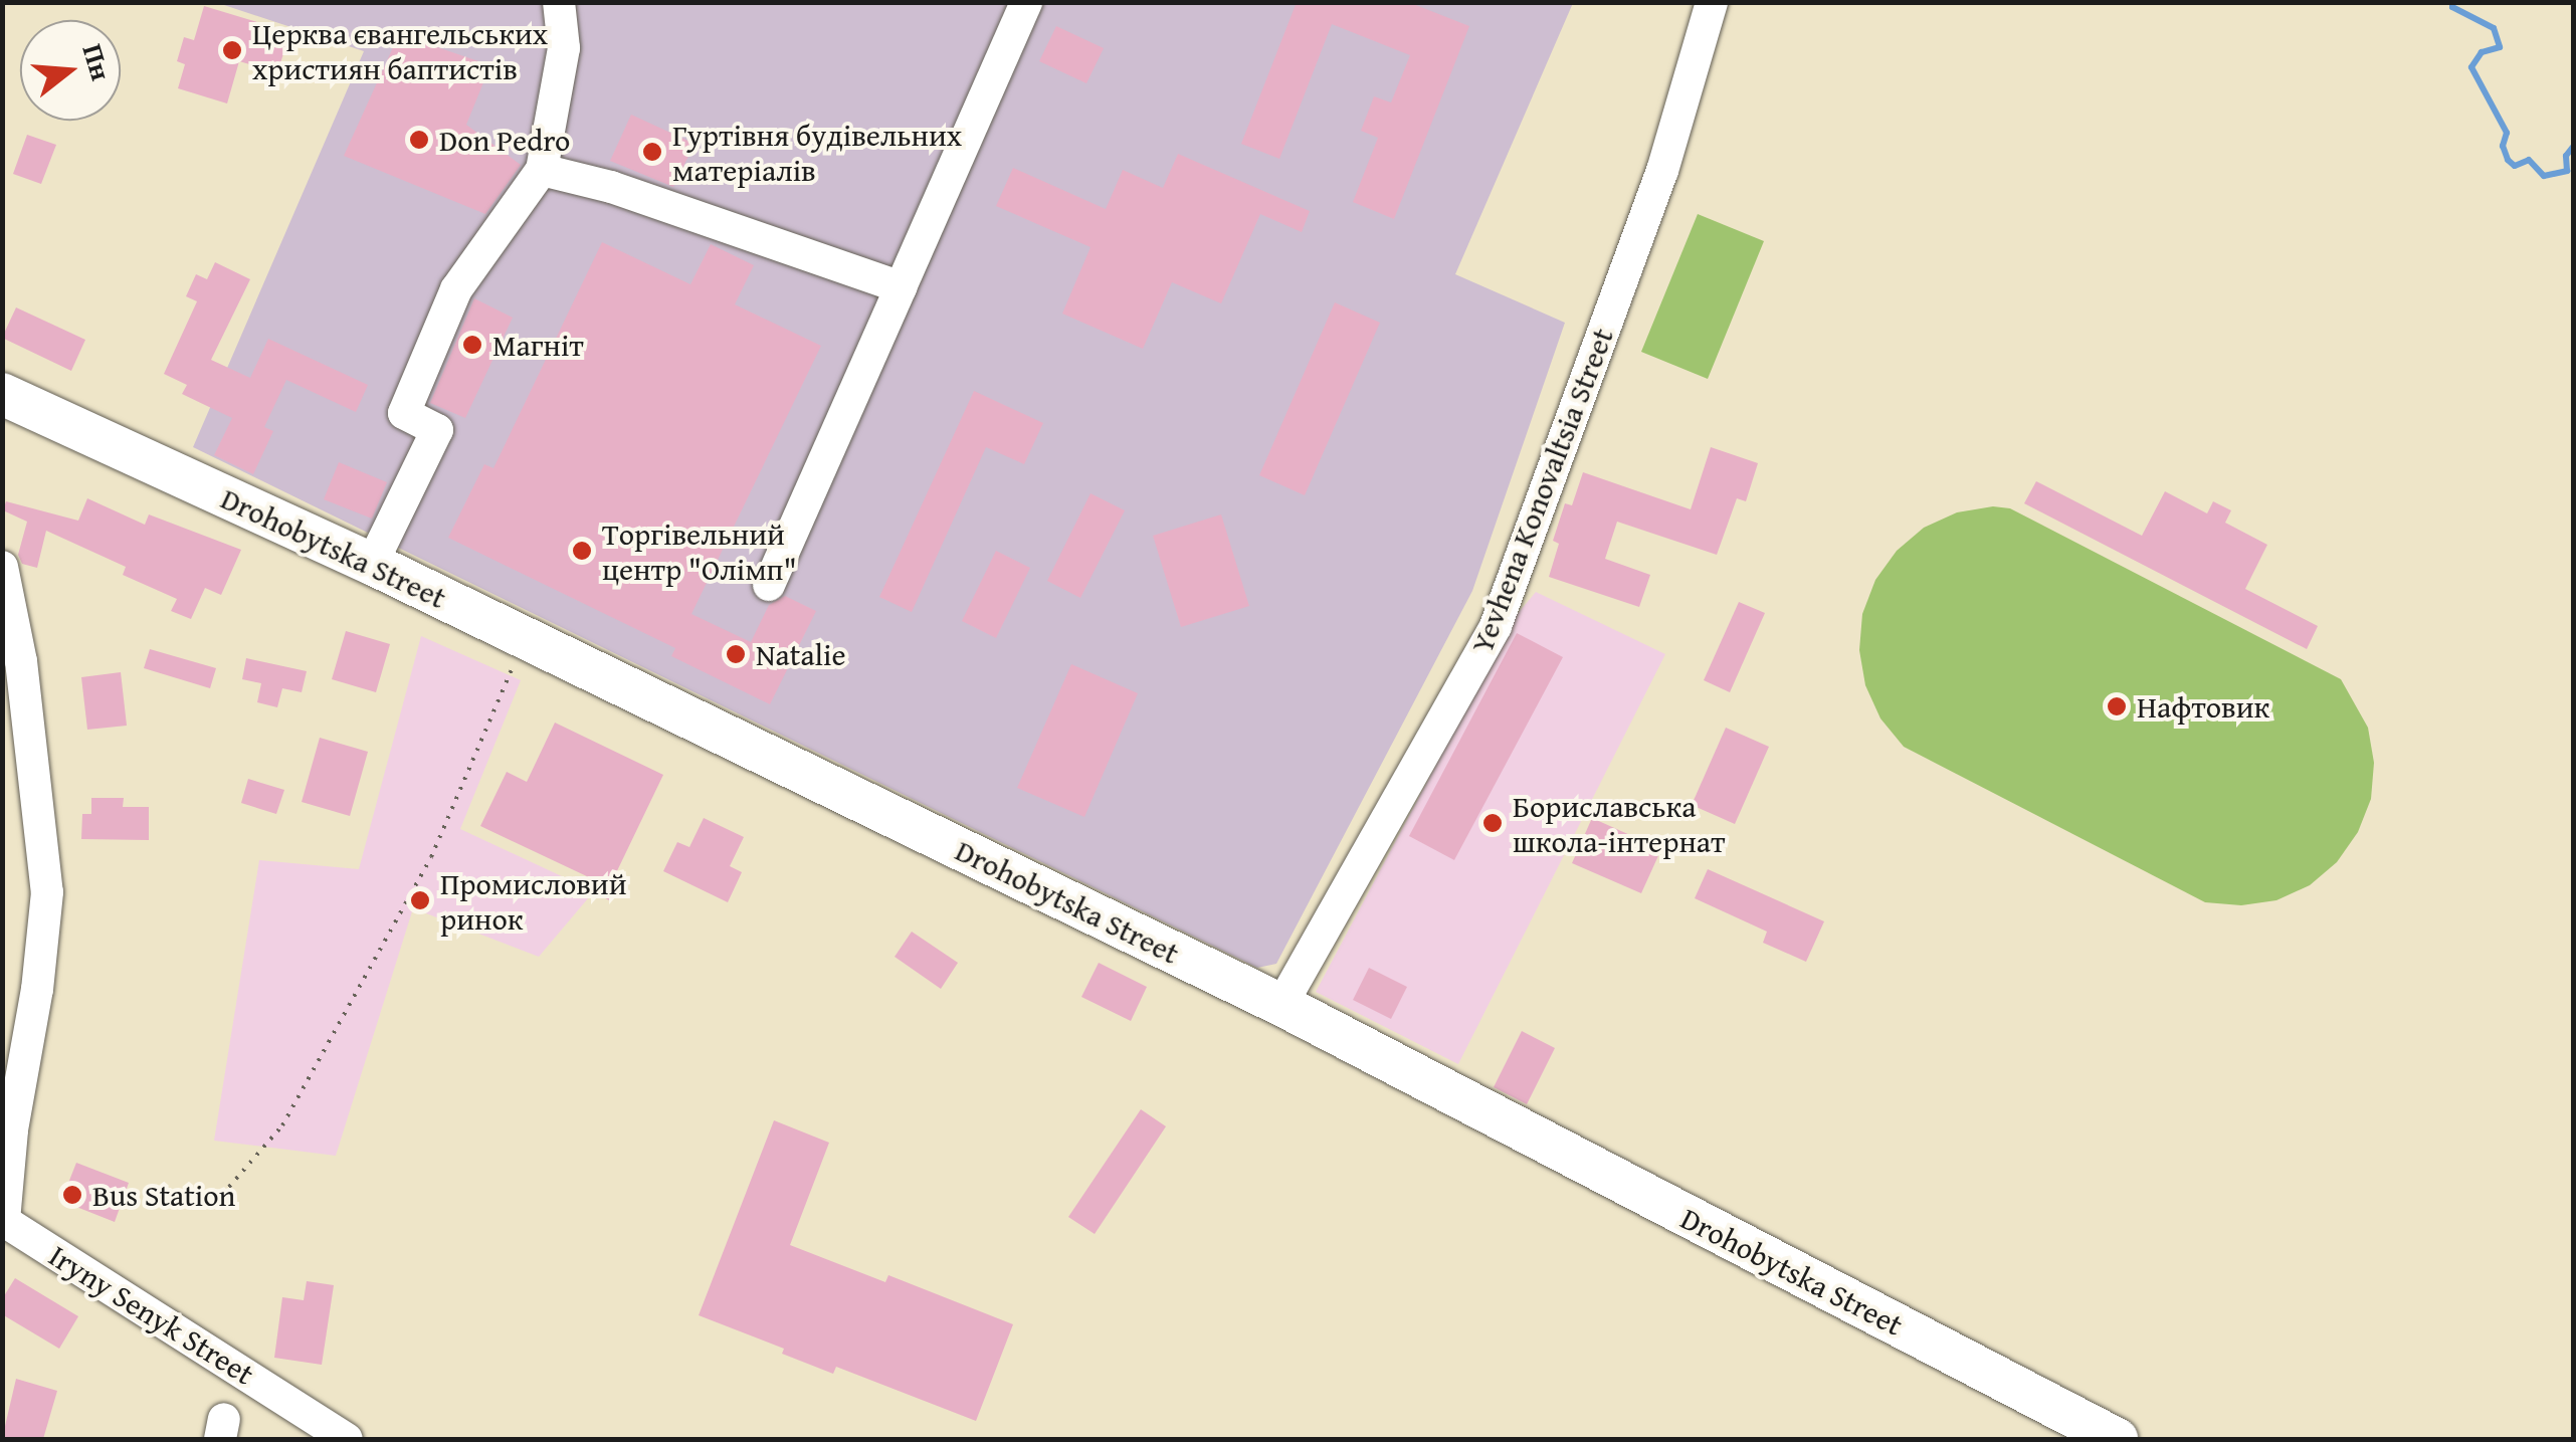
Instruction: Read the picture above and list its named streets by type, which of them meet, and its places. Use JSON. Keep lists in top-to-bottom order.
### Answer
{
  "streets": {
    "main road": ["Drohobytska Street"],
    "street": ["Yevhena Konovaltsia Street", "Iryny Senyk Street"]
  },
  "crossings": [
    ["Yevhena Konovaltsia Street", "Drohobytska Street"]
  ],
  "places": [
    "Церква євангельських християн баптистів",
    "Don Pedro",
    "Гуртівня будівельних матеріалів",
    "Магніт",
    "Торгівельний центр \"Олімп\"",
    "Natalie",
    "Нафтовик",
    "Бориславська школа-інтернат",
    "Промисловий ринок",
    "Bus Station"
  ],
  "north": "right"
}
